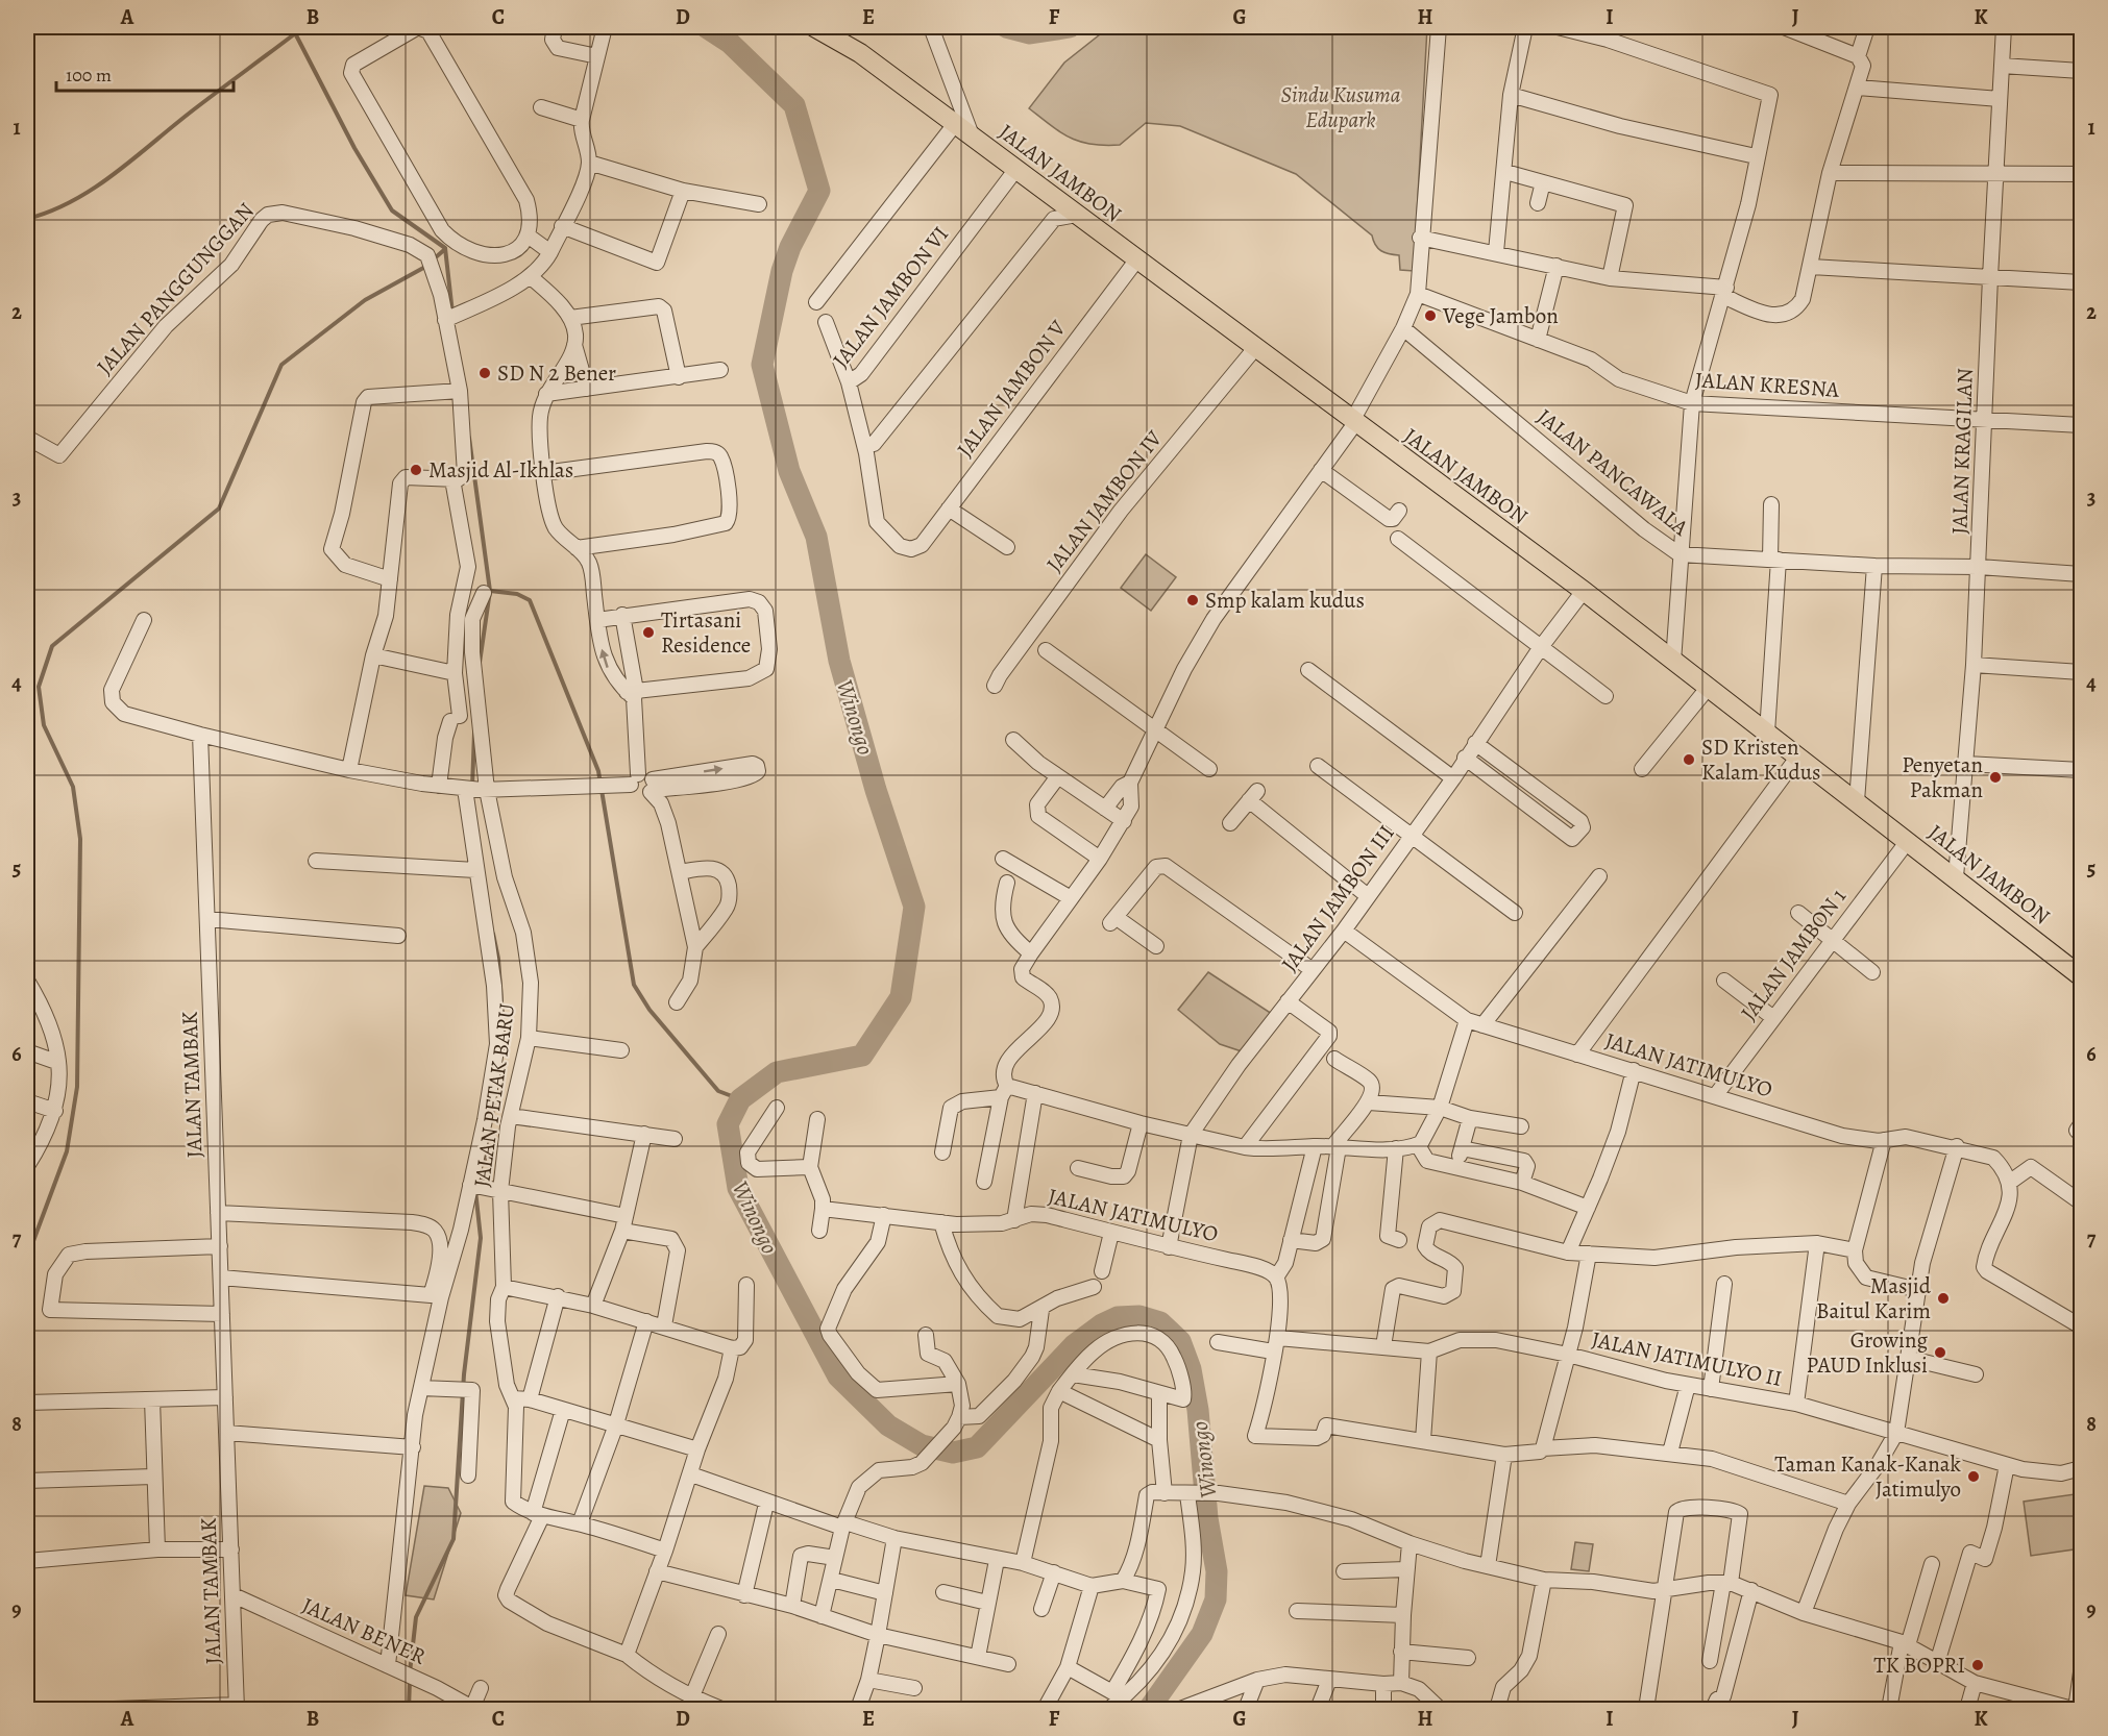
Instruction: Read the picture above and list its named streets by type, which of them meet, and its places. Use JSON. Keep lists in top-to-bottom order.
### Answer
{
  "streets": {
    "main road": ["JALAN JAMBON"],
    "street": [
      "JALAN PANGGUNGGAN",
      "JALAN JAMBON VI",
      "JALAN KRESNA",
      "JALAN JAMBON V",
      "JALAN KRAGILAN",
      "JALAN PANCAWALA",
      "JALAN JAMBON IV",
      "JALAN JAMBON III",
      "JALAN JAMBON 1",
      "JALAN JATIMULYO",
      "JALAN TAMBAK",
      "JALAN PETAK BARU",
      "JALAN JATIMULYO II",
      "JALAN BENER"
    ]
  },
  "crossings": [
    ["JALAN JAMBON", "JALAN JAMBON VI"],
    ["JALAN JAMBON", "JALAN JAMBON V"],
    ["JALAN JAMBON", "JALAN KRAGILAN"],
    ["JALAN JAMBON", "JALAN JAMBON IV"],
    ["JALAN JAMBON", "JALAN JAMBON III"],
    ["JALAN JAMBON", "JALAN JAMBON 1"],
    ["JALAN JAMBON VI", "JALAN JAMBON V"],
    ["JALAN KRESNA", "JALAN KRAGILAN"],
    ["JALAN KRAGILAN", "JALAN PANCAWALA"],
    ["JALAN JAMBON III", "JALAN JATIMULYO"],
    ["JALAN JAMBON 1", "JALAN JATIMULYO"],
    ["JALAN TAMBAK", "JALAN BENER"]
  ],
  "water": ["Winongo"],
  "parks": ["Sindu Kusuma Edupark"],
  "places": [
    "Vege Jambon",
    "SD N 2 Bener",
    "Masjid Al-Ikhlas",
    "Smp kalam kudus",
    "Tirtasani Residence",
    "SD Kristen Kalam Kudus",
    "Penyetan Pakman",
    "Masjid Baitul Karim",
    "Growing PAUD Inklusi",
    "Taman Kanak-Kanak Jatimulyo",
    "TK BOPRI"
  ],
  "scale_bar": "100 m",
  "grid": {
    "columns": [
      "A",
      "B",
      "C",
      "D",
      "E",
      "F",
      "G",
      "H",
      "I",
      "J",
      "K"
    ],
    "rows": [
      "1",
      "2",
      "3",
      "4",
      "5",
      "6",
      "7",
      "8",
      "9"
    ]
  }
}
